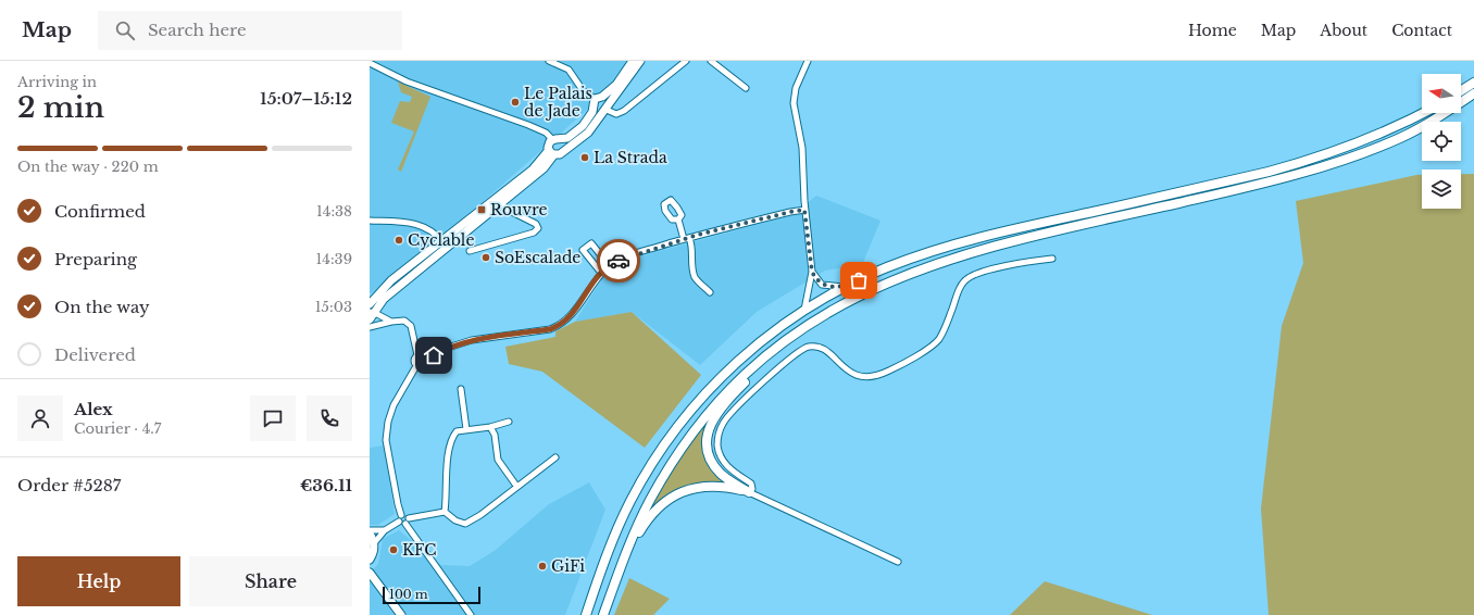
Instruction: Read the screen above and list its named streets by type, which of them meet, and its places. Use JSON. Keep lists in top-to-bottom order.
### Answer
{
  "places": {
    "other": [
      "Le Palais de Jade",
      "La Strada",
      "Cyclable",
      "SoEscalade",
      "KFC",
      "GiFi"
    ],
    "transit": ["Rouvre"]
  },
  "scale_bar": "100 m",
  "north": "left",
  "page": {
    "header": "Map",
    "search": "Search here",
    "nav": [
      "Home",
      "Map",
      "About",
      "Contact"
    ],
    "heading": ["2 min", "Arriving in", "15:07–15:12"],
    "panel": [
      "Alex",
      "Courier · 4.7",
      "Order #5287",
      "€36.11"
    ],
    "bar": "On the way · 220 m",
    "list": [
      ["Confirmed", "14:38"],
      ["Preparing", "14:39"],
      ["On the way", "15:03"],
      "Delivered"
    ],
    "buttons": ["Help", "Share"],
    "scale": "100 m"
  }
}
